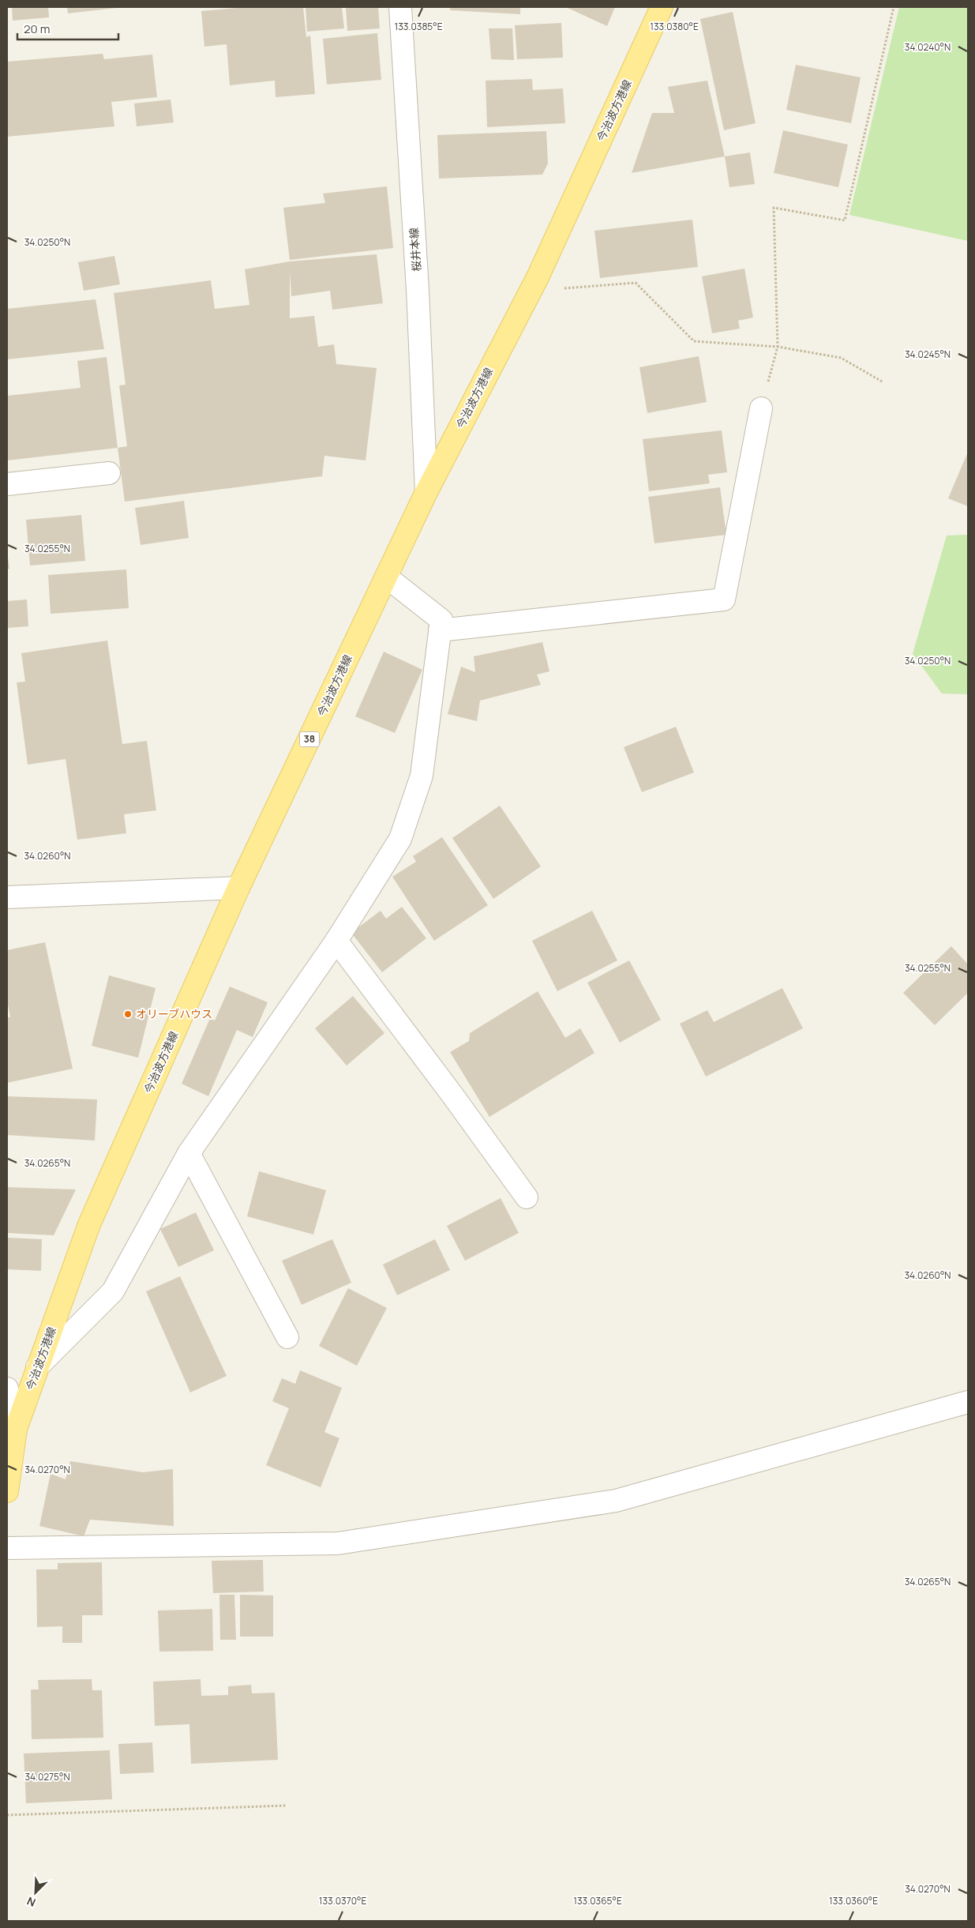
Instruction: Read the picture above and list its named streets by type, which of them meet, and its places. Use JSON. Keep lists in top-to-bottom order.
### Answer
{
  "streets": {
    "main road": ["今治波方港線", "38"],
    "street": ["桜井本線"]
  },
  "crossings": [
    ["今治波方港線", "桜井本線"]
  ],
  "places": ["オリーブハウス"],
  "scale_bar": "20 m",
  "north": "bottom left",
  "coordinates": [
    "133.0385°E",
    "133.0380°E",
    "34.0240°N",
    "34.0250°N",
    "34.0245°N",
    "34.0255°N",
    "34.0260°N",
    "34.0265°N",
    "34.0270°N",
    "34.0275°N",
    "133.0370°E",
    "133.0365°E",
    "133.0360°E"
  ]
}
